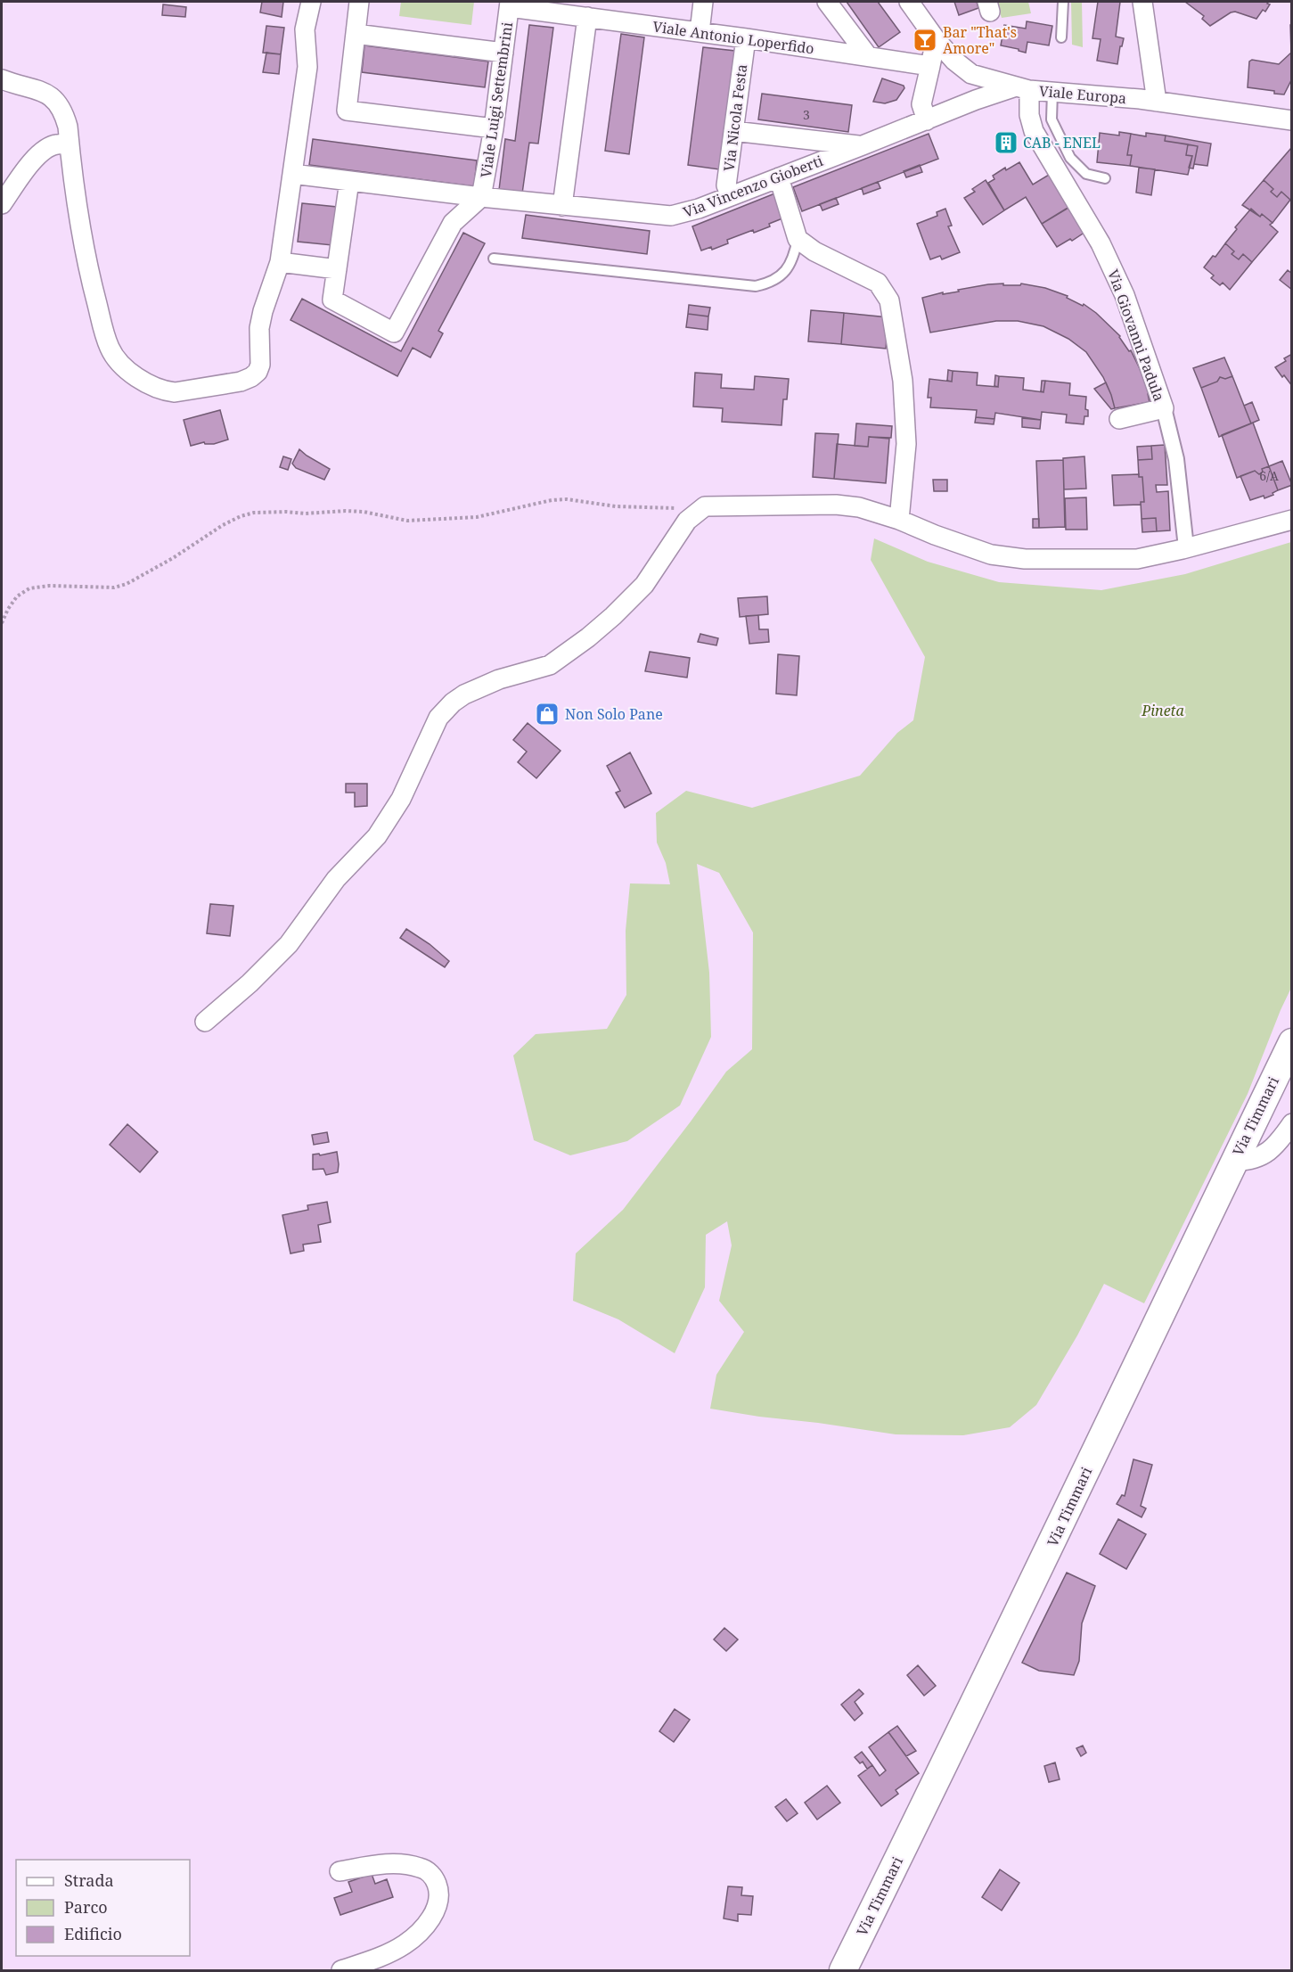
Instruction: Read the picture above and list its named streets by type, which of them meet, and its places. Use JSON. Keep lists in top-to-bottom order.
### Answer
{
  "streets": {
    "main road": ["Via Timmari"],
    "street": [
      "Viale Antonio Loperfido",
      "Viale Europa",
      "Viale Luigi Settembrini",
      "Via Nicola Festa",
      "Via Vincenzo Gioberti",
      "Via Giovanni Padula"
    ]
  },
  "crossings": [
    ["Viale Antonio Loperfido", "Viale Luigi Settembrini"],
    ["Viale Antonio Loperfido", "Via Nicola Festa"],
    ["Viale Europa", "Via Vincenzo Gioberti"],
    ["Viale Europa", "Via Giovanni Padula"],
    ["Viale Luigi Settembrini", "Via Vincenzo Gioberti"],
    ["Via Nicola Festa", "Via Vincenzo Gioberti"],
    ["Via Vincenzo Gioberti", "Via Giovanni Padula"]
  ],
  "parks": ["Pineta"],
  "places": {
    "bar": ["Bar \"That's Amore\""],
    "building": ["CAB - ENEL"],
    "shop": ["Non Solo Pane"]
  },
  "house_numbers": ["3", "6/A"],
  "legend": ["Strada", "Parco", "Edificio"]
}
